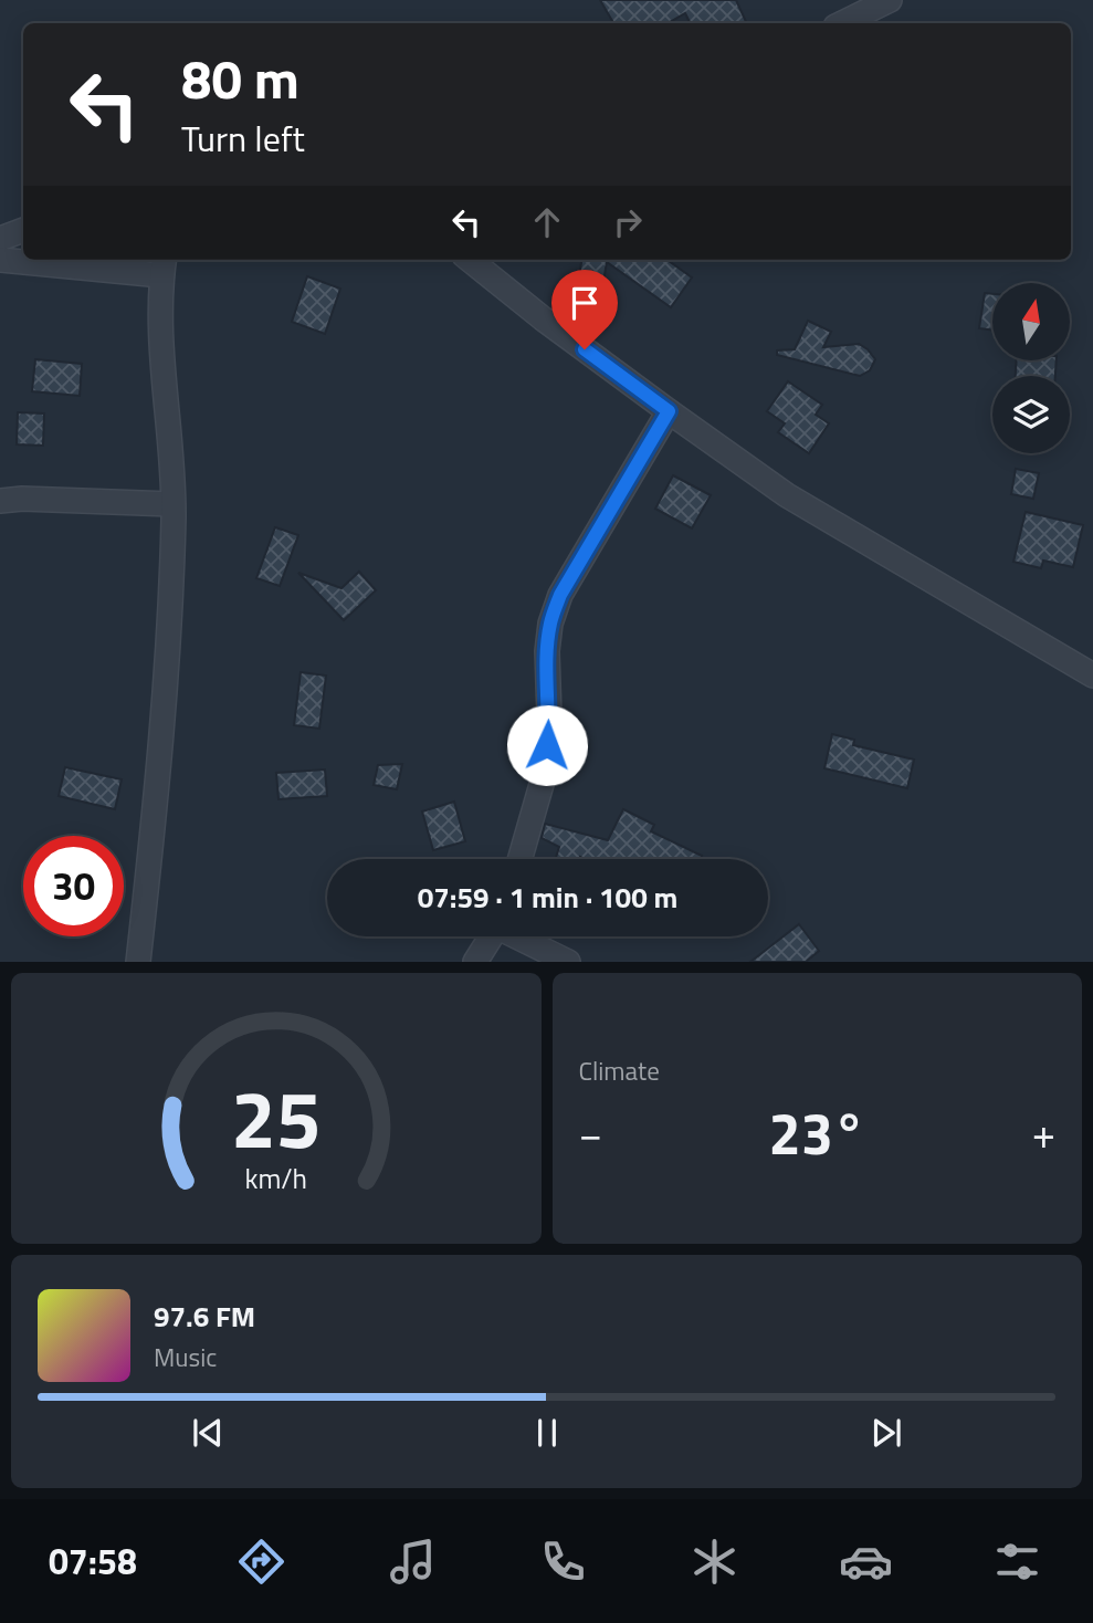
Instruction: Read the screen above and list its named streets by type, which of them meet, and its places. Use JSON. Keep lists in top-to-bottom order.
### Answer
{
  "north": "top",
  "page": {
    "turn": ["80 m", "Turn left"],
    "limit": "30",
    "trip": "07:59 · 1 min · 100 m",
    "tile": "Climate",
    "heat": ["−", "23°", "+"],
    "song": ["97.6 FM", "Music"],
    "tabs": "07:58",
    "gauge": ["25", "km/h"]
  }
}
